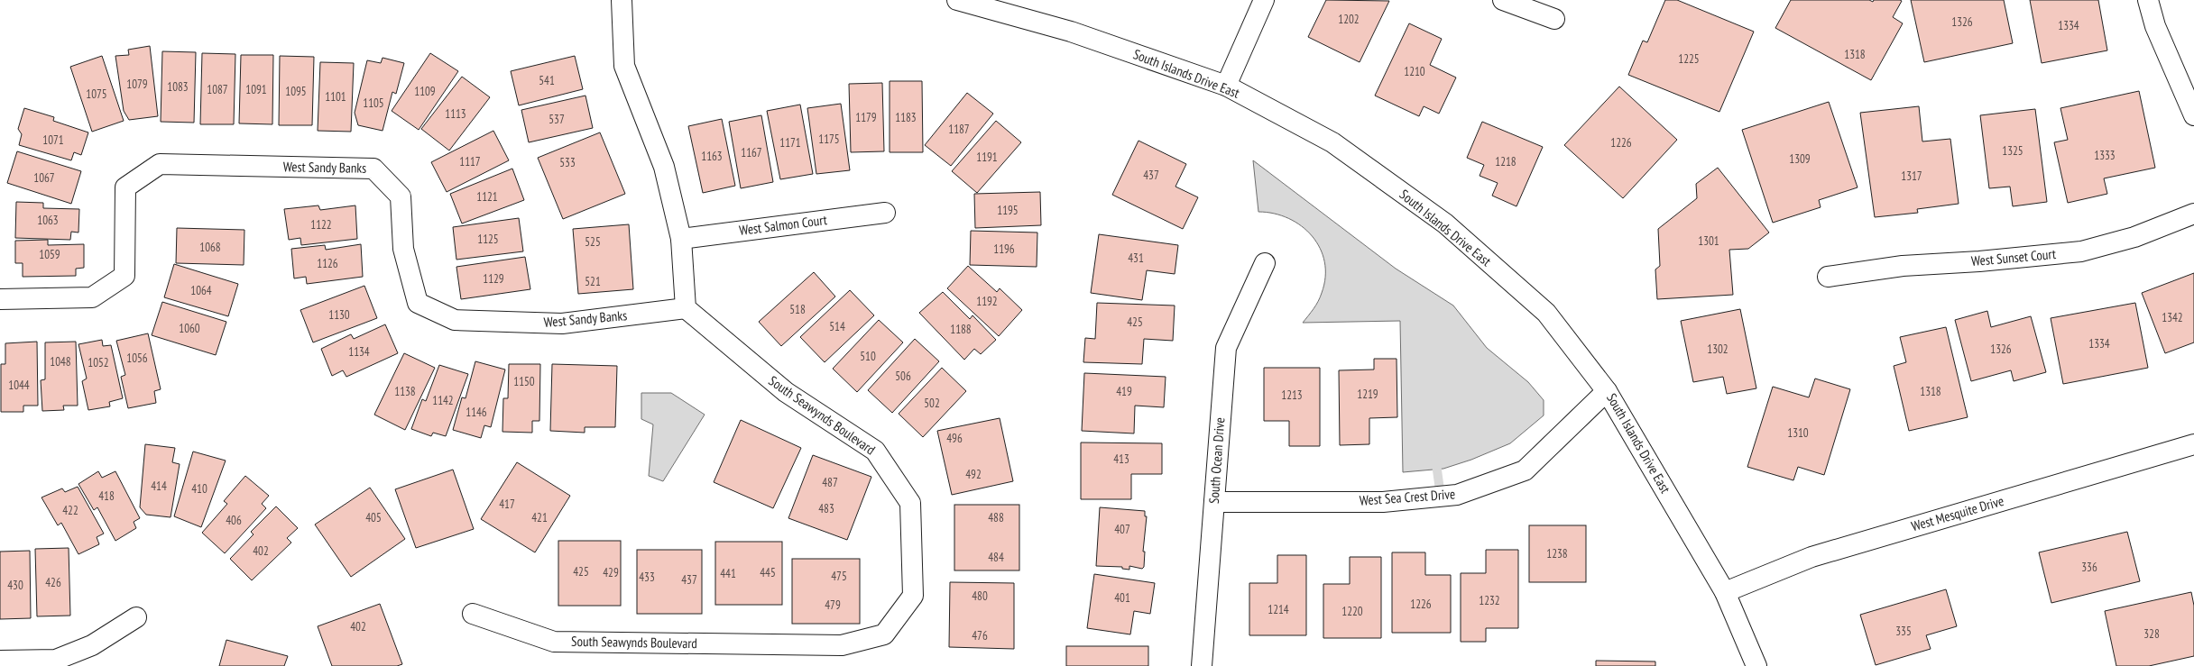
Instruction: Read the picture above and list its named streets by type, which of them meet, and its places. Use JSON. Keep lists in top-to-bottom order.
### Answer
{
  "streets": {
    "street": [
      "South Islands Drive East",
      "West Sandy Banks",
      "West Salmon Court",
      "West Sunset Court",
      "South Seawynds Boulevard",
      "South Ocean Drive",
      "West Sea Crest Drive",
      "West Mesquite Drive"
    ]
  },
  "crossings": [
    ["South Islands Drive East", "West Sea Crest Drive"],
    ["South Islands Drive East", "West Mesquite Drive"],
    ["West Sandy Banks", "South Seawynds Boulevard"],
    ["South Ocean Drive", "West Sea Crest Drive"]
  ],
  "house_numbers": [
    "1202",
    "1326",
    "1334",
    "1318",
    "1225",
    "1210",
    "541",
    "1079",
    "1083",
    "1087",
    "1091",
    "1095",
    "1109",
    "1075",
    "1101",
    "1105",
    "1113",
    "1179",
    "1183",
    "537",
    "1187",
    "1175",
    "1071",
    "1171",
    "1226",
    "1325",
    "1167",
    "1333",
    "1163",
    "1191",
    "1309",
    "1117",
    "1218",
    "533",
    "437",
    "1317",
    "1067",
    "1121",
    "1195",
    "1063",
    "1122",
    "1125",
    "1301",
    "525",
    "1068",
    "1196",
    "1059",
    "431",
    "1126",
    "1129",
    "521",
    "1064",
    "1192",
    "518",
    "1130",
    "1342",
    "425",
    "514",
    "1060",
    "1188",
    "1334",
    "1302",
    "1326",
    "1134",
    "510",
    "1056",
    "1048",
    "1052",
    "506",
    "1150",
    "1044",
    "1138",
    "419",
    "1318",
    "1219",
    "1213",
    "1142",
    "502",
    "1146",
    "1310",
    "496",
    "413",
    "492",
    "487",
    "414",
    "410",
    "418",
    "417",
    "483",
    "422",
    "405",
    "421",
    "488",
    "406",
    "407",
    "402",
    "1238",
    "484",
    "336",
    "425",
    "429",
    "445",
    "441",
    "475",
    "433",
    "437",
    "426",
    "430",
    "480",
    "401",
    "1232",
    "1226",
    "479",
    "1214",
    "1220",
    "402",
    "335",
    "328",
    "476"
  ]
}
